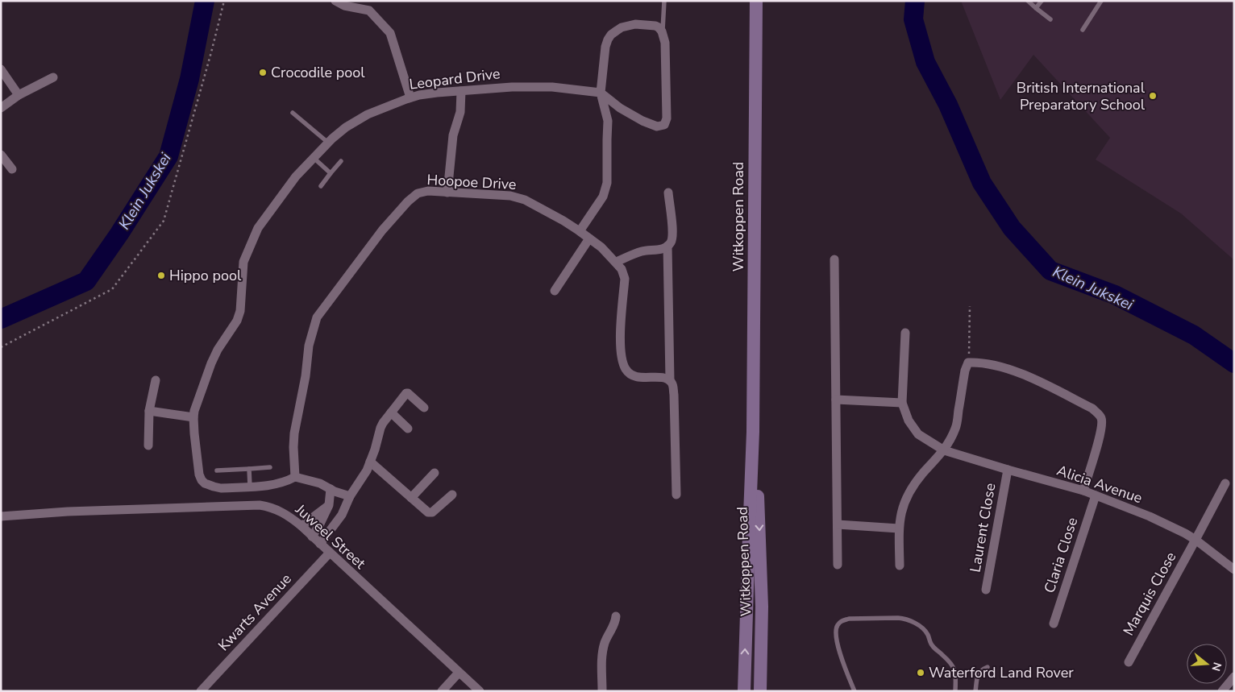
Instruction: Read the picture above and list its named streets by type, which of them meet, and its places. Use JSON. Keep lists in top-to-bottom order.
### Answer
{
  "streets": {
    "main road": ["Witkoppen Road"],
    "street": [
      "Leopard Drive",
      "Hoopoe Drive",
      "Alicia Avenue",
      "Laurent Close",
      "Juweel Street",
      "Claria Close",
      "Marquis Close",
      "Kwarts Avenue"
    ]
  },
  "crossings": [
    ["Alicia Avenue", "Laurent Close"],
    ["Alicia Avenue", "Claria Close"],
    ["Alicia Avenue", "Marquis Close"],
    ["Juweel Street", "Kwarts Avenue"]
  ],
  "water": ["Klein Jukskei"],
  "places": [
    "Crocodile pool",
    "British International Preparatory School",
    "Hippo pool",
    "Waterford Land Rover"
  ],
  "north": "right"
}
